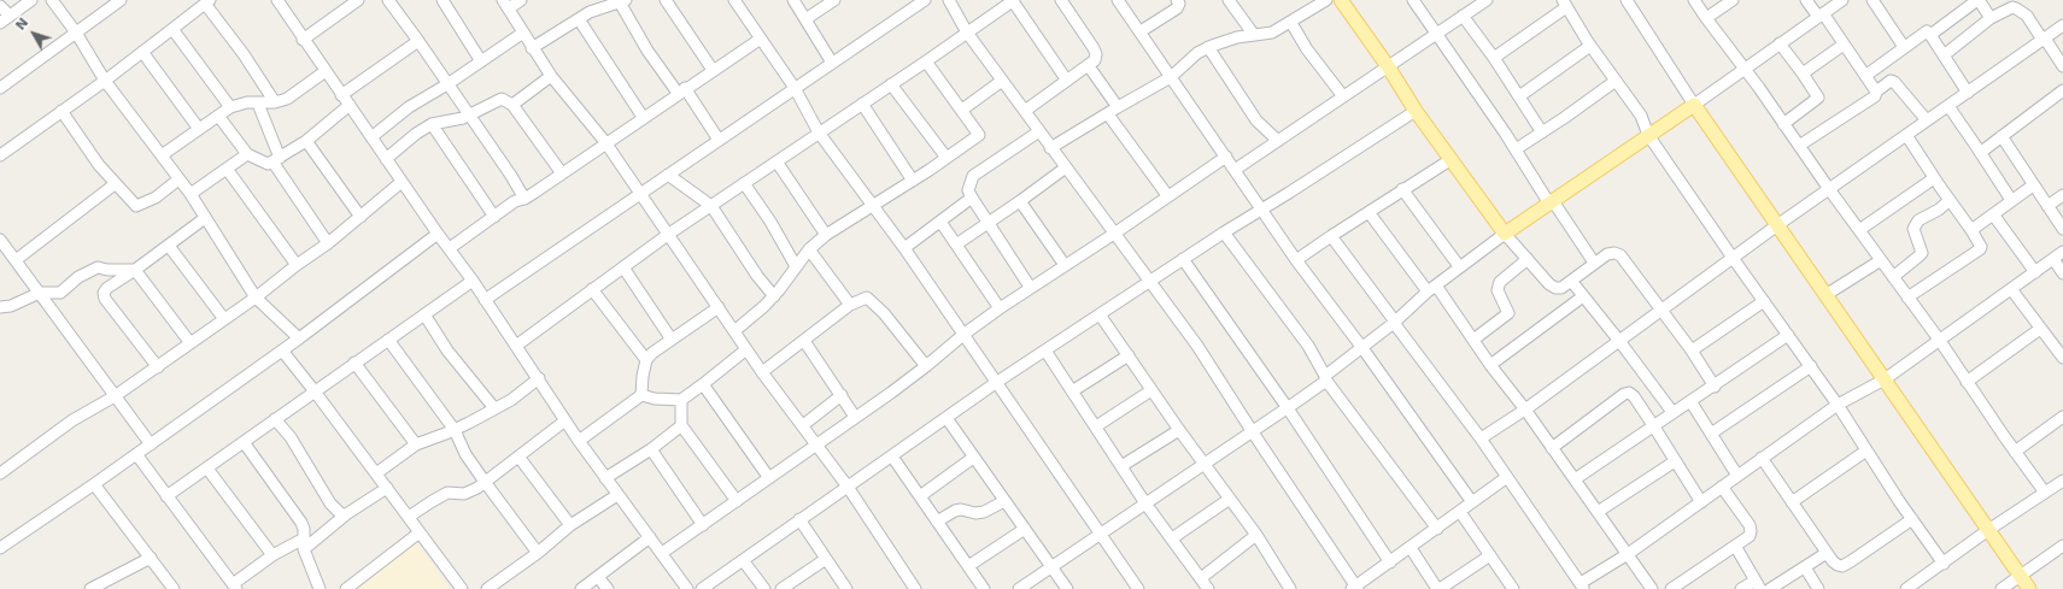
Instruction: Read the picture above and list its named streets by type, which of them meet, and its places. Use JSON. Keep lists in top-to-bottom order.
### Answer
{
  "north": "top left"
}
